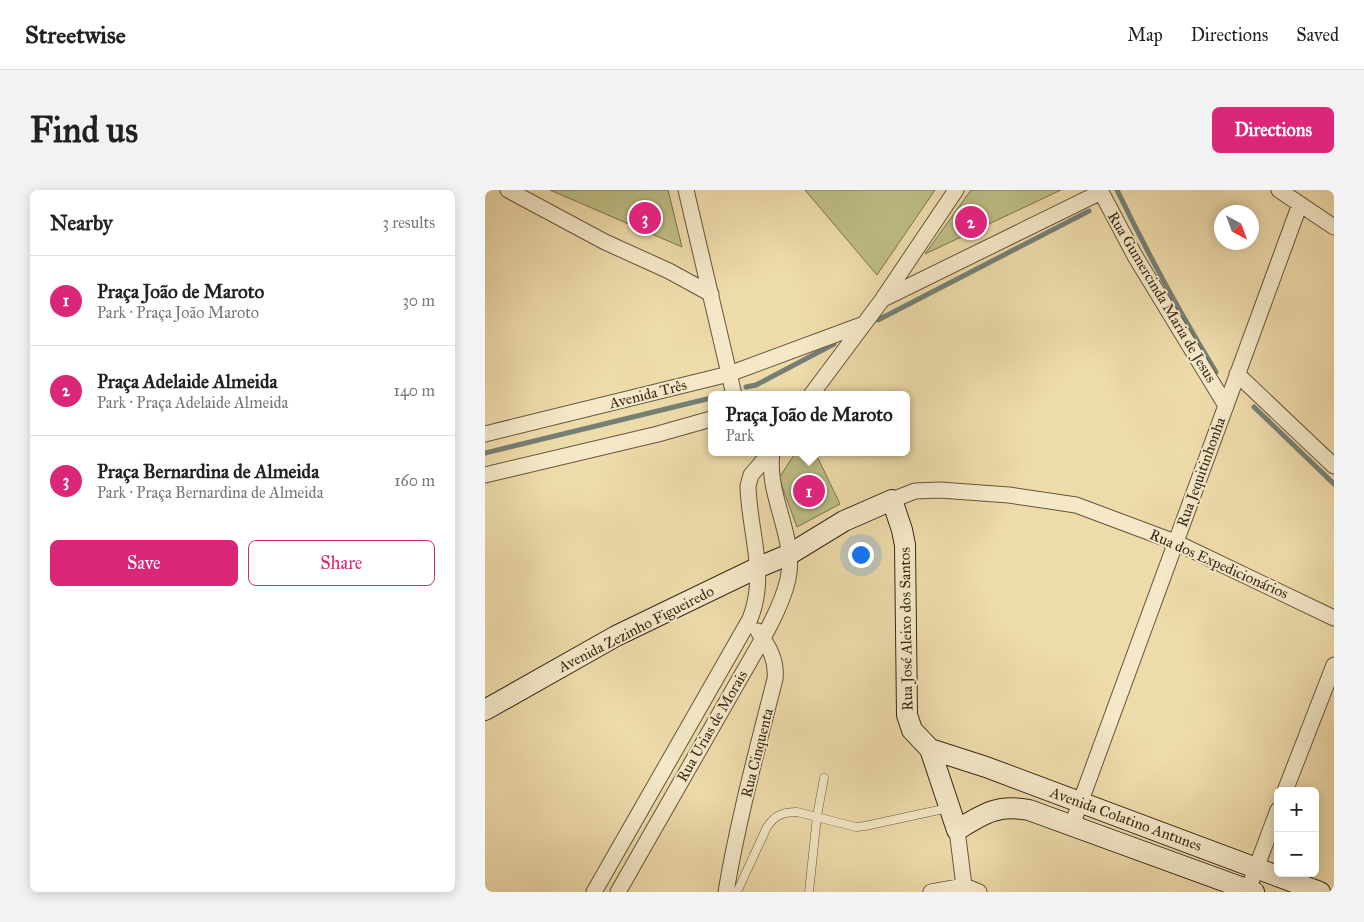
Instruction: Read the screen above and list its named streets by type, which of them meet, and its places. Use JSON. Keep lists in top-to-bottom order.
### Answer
{
  "streets": {
    "main road": [
      "Rua dos Expedicionários",
      "Avenida Zezinho Figueiredo",
      "Rua José Aleixo dos Santos",
      "Avenida Colatino Antunes"
    ],
    "street": [
      "Rua Gumercinda Maria de Jesus",
      "Avenida Três",
      "Rua Jequitinhonha",
      "Rua Urias de Morais",
      "Rua Cinquenta"
    ]
  },
  "crossings": [
    ["Rua Gumercinda Maria de Jesus", "Rua Jequitinhonha"],
    ["Rua Jequitinhonha", "Rua dos Expedicionários"],
    ["Rua Jequitinhonha", "Avenida Colatino Antunes"],
    ["Rua dos Expedicionários", "Avenida Zezinho Figueiredo"],
    ["Rua dos Expedicionários", "Rua José Aleixo dos Santos"],
    ["Rua dos Expedicionários", "Rua Urias de Morais"],
    ["Avenida Zezinho Figueiredo", "Rua Urias de Morais"],
    ["Rua José Aleixo dos Santos", "Avenida Colatino Antunes"],
    ["Rua Urias de Morais", "Rua Cinquenta"]
  ],
  "north": "bottom right",
  "page": {
    "header": "Streetwise",
    "nav": ["Map", "Directions", "Saved"],
    "buttons": [
      "Directions",
      ["Save", "Share"]
    ],
    "title": "Find us",
    "heading": ["Nearby", "3 results"],
    "pins": ["3", "2", "1"],
    "list": [
      {
        "mark": "1",
        "name": "Praça João de Maroto",
        "note": "Park · Praça João Maroto",
        "value": "30 m"
      },
      {
        "mark": "2",
        "name": "Praça Adelaide Almeida",
        "note": "Park · Praça Adelaide Almeida",
        "value": "140 m"
      },
      {
        "mark": "3",
        "name": "Praça Bernardina de Almeida",
        "note": "Park · Praça Bernardina de Almeida",
        "value": "160 m"
      }
    ],
    "popup": ["Praça João de Maroto", "Park"],
    "map_buttons": ["+", "−"]
  }
}
